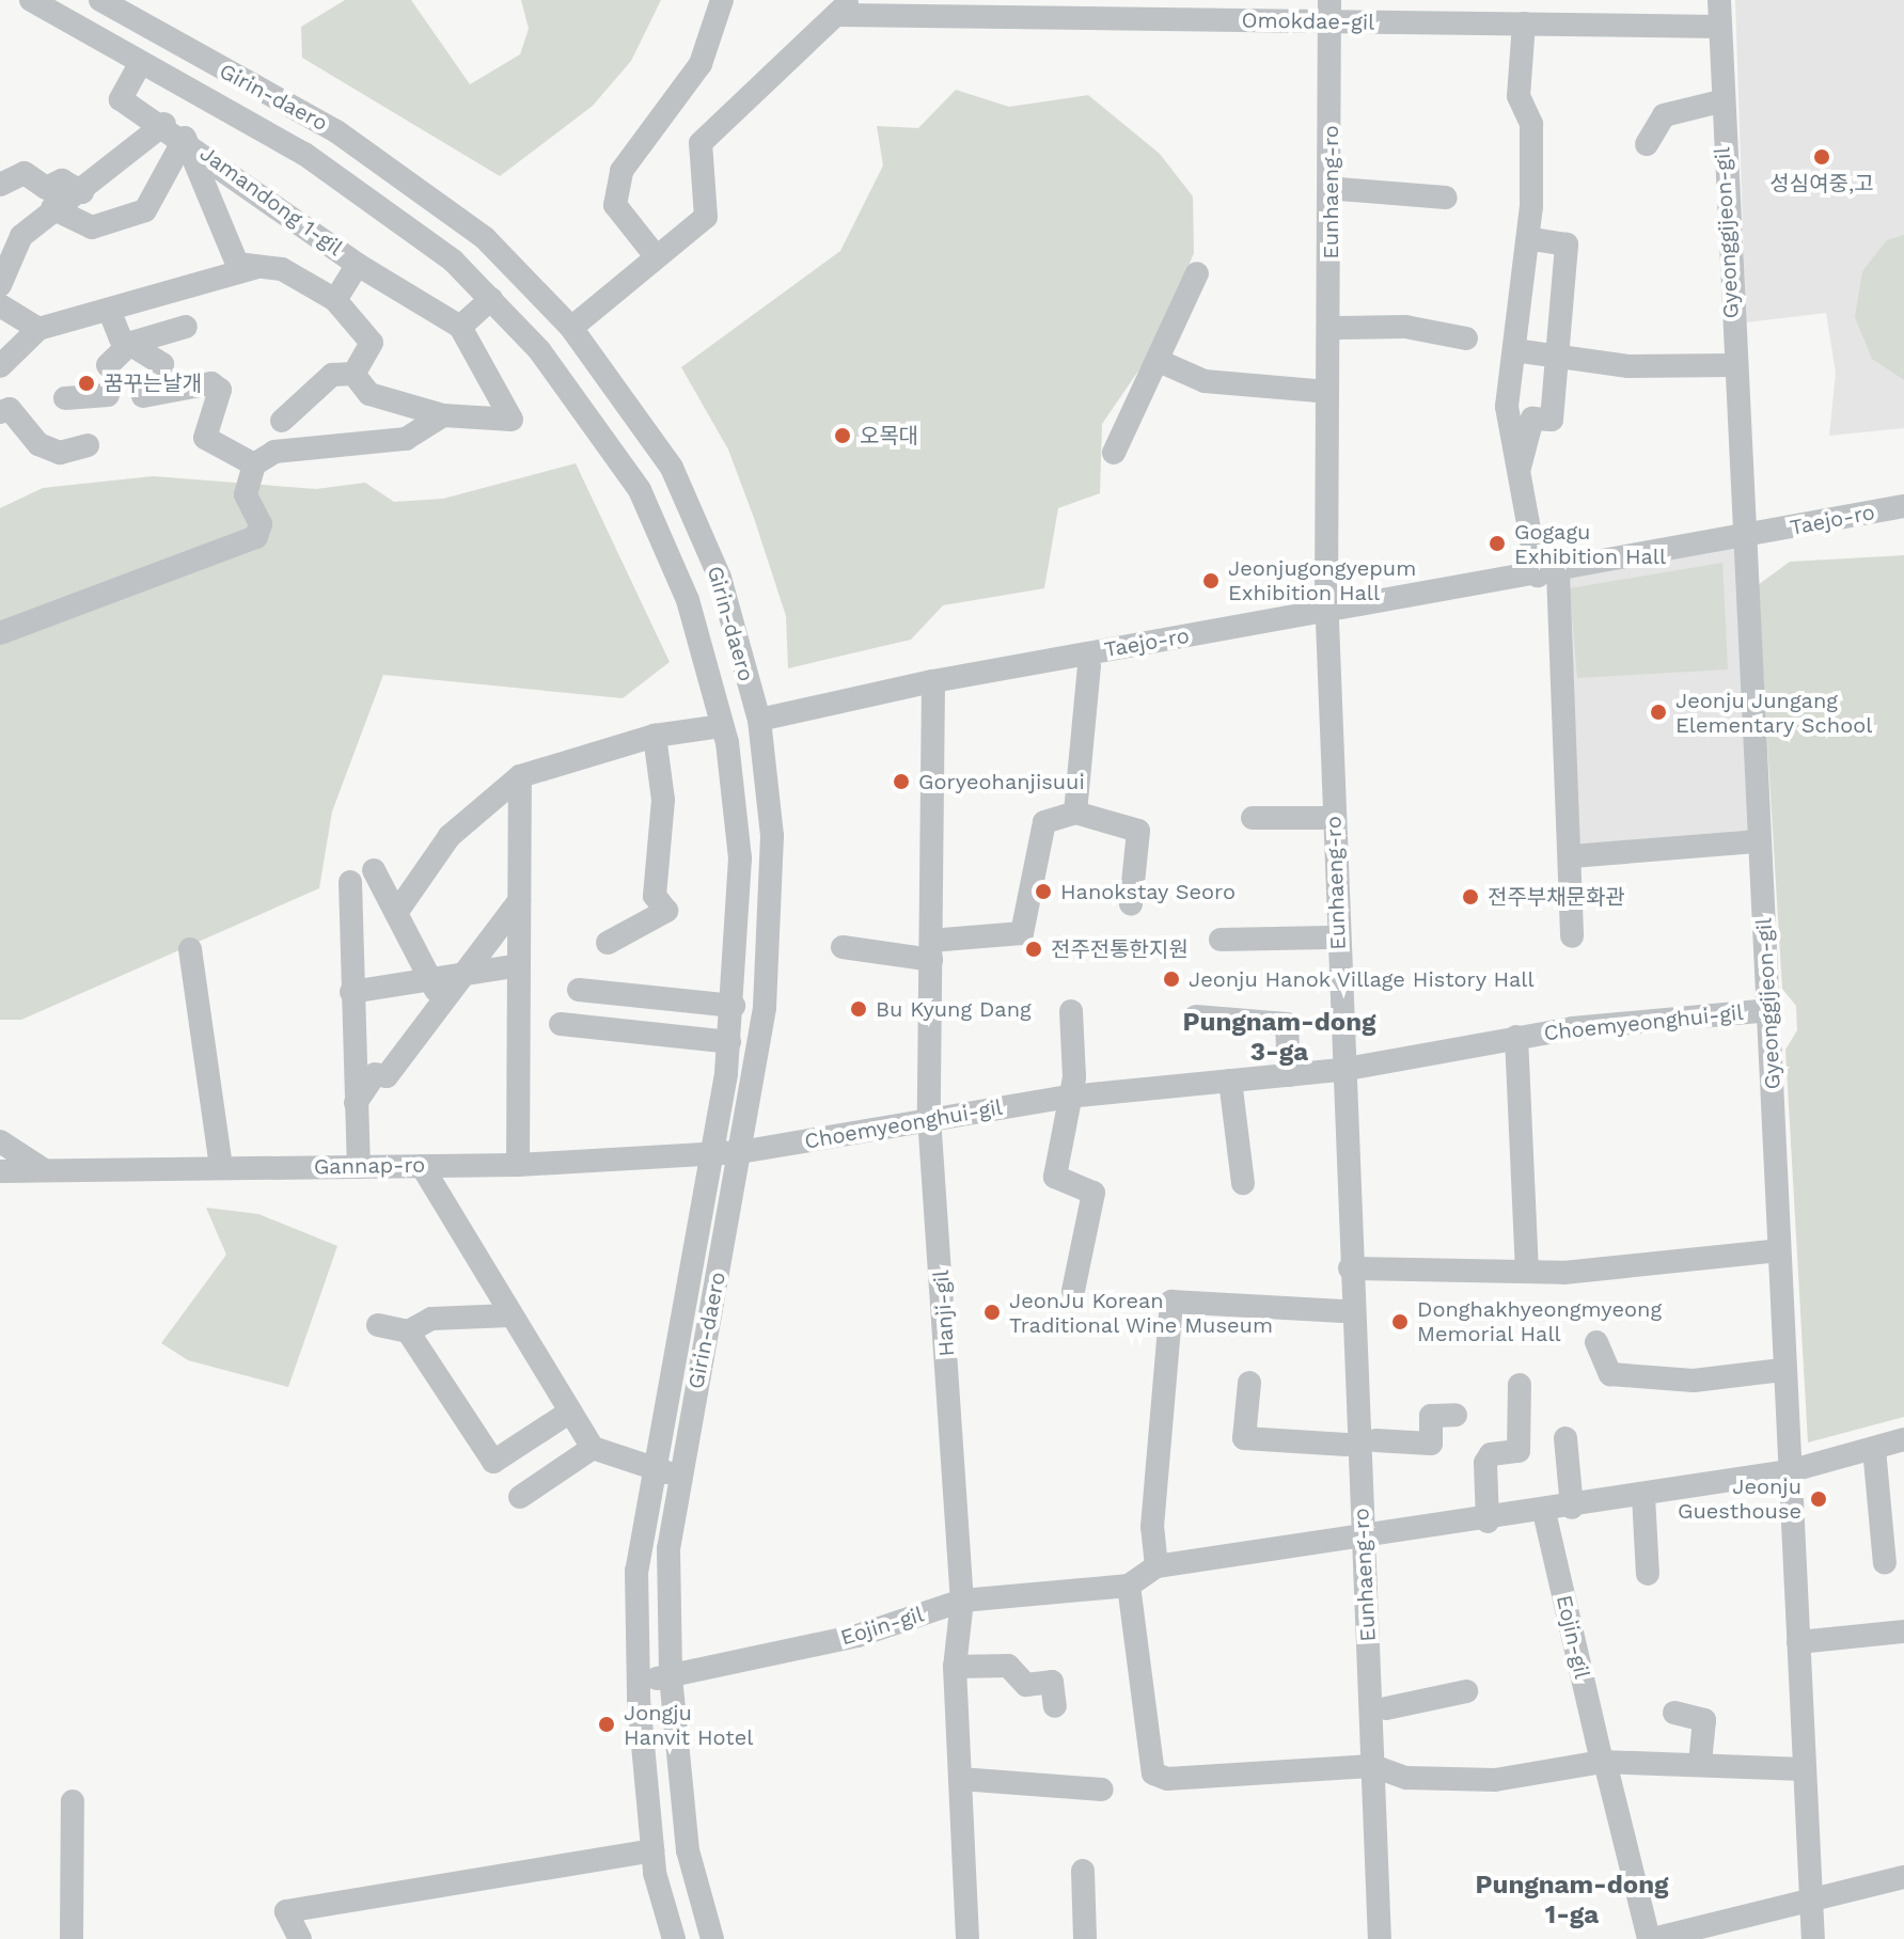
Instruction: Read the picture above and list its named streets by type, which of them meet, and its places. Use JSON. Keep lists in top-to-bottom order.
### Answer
{
  "streets": {
    "street": [
      "Omokdae-gil",
      "Girin-daero",
      "Eunhaeng-ro",
      "Jamandong 1-gil",
      "Gyeonggijeon-gil",
      "Taejo-ro",
      "Choemyeonghui-gil",
      "Gannap-ro",
      "Hanji-gil",
      "Eojin-gil"
    ]
  },
  "crossings": [
    ["Omokdae-gil", "Girin-daero"],
    ["Omokdae-gil", "Eunhaeng-ro"],
    ["Omokdae-gil", "Gyeonggijeon-gil"],
    ["Girin-daero", "Jamandong 1-gil"],
    ["Girin-daero", "Taejo-ro"],
    ["Girin-daero", "Choemyeonghui-gil"],
    ["Girin-daero", "Gannap-ro"],
    ["Girin-daero", "Eojin-gil"],
    ["Eunhaeng-ro", "Taejo-ro"],
    ["Eunhaeng-ro", "Choemyeonghui-gil"],
    ["Eunhaeng-ro", "Eojin-gil"],
    ["Gyeonggijeon-gil", "Taejo-ro"],
    ["Gyeonggijeon-gil", "Choemyeonghui-gil"],
    ["Gyeonggijeon-gil", "Eojin-gil"],
    ["Taejo-ro", "Hanji-gil"],
    ["Choemyeonghui-gil", "Gannap-ro"],
    ["Choemyeonghui-gil", "Hanji-gil"],
    ["Hanji-gil", "Eojin-gil"]
  ],
  "districts": ["Pungnam-dong 3-ga", "Pungnam-dong 1-ga"],
  "places": [
    "성심여중,고",
    "꿈꾸는날개",
    "오목대",
    "Gogagu Exhibition Hall",
    "Jeonjugongyepum Exhibition Hall",
    "Jeonju Jungang Elementary School",
    "Goryeohanjisuui",
    "Hanokstay Seoro",
    "전주부채문화관",
    "전주전통한지원",
    "Jeonju Hanok Village History Hall",
    "Bu Kyung Dang",
    "JeonJu Korean Traditional Wine Museum",
    "Donghakhyeongmyeong Memorial Hall",
    "Jeonju Guesthouse",
    "Jongju Hanvit Hotel"
  ]
}
